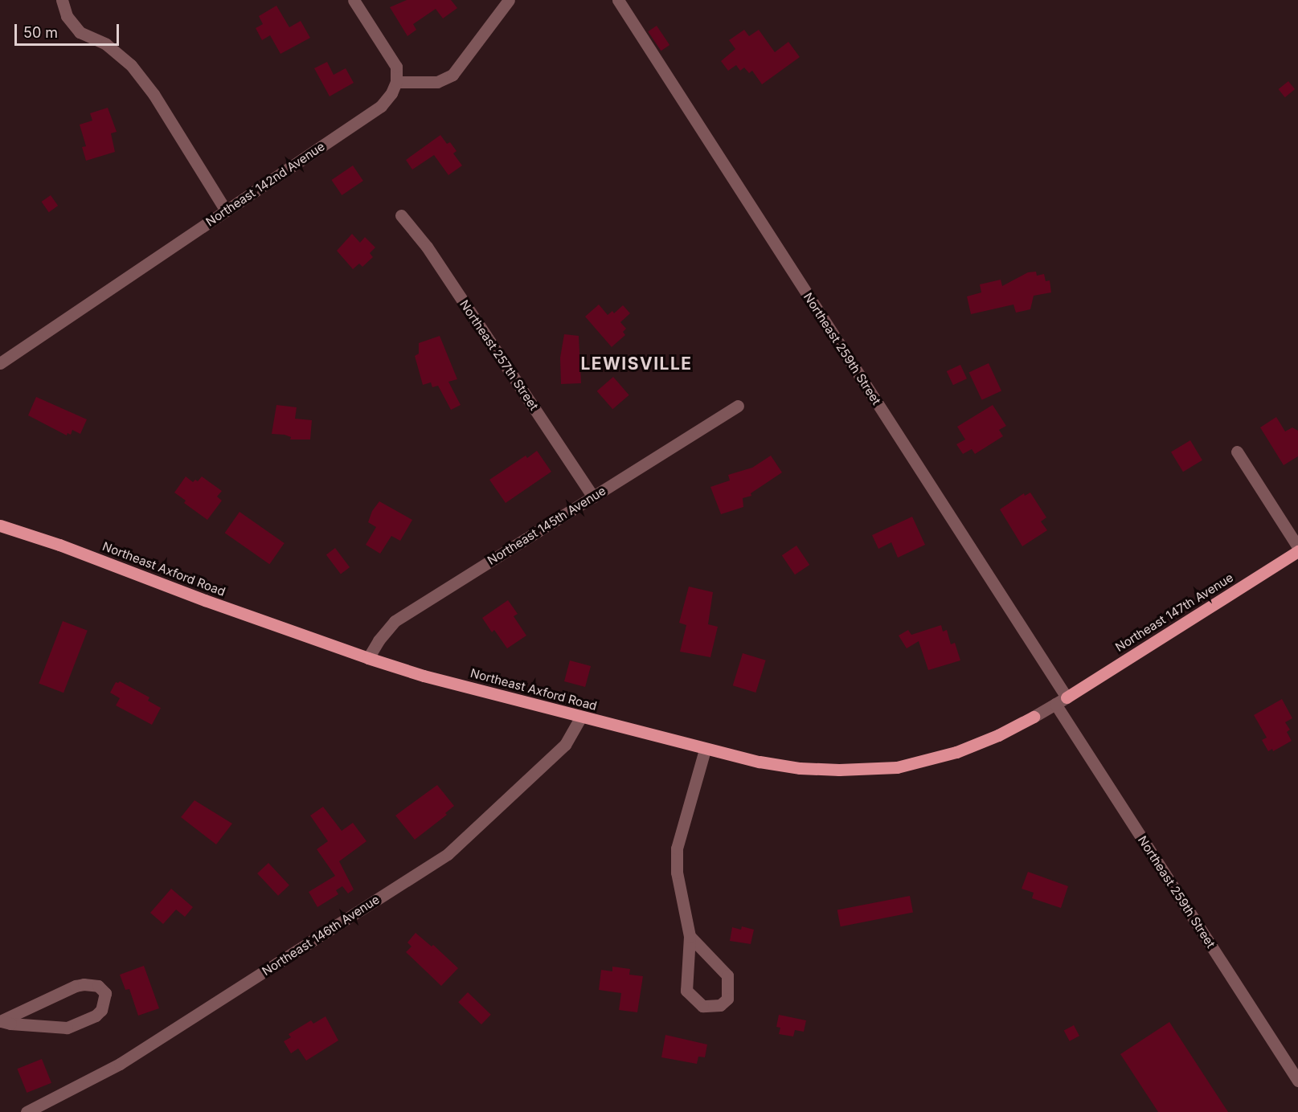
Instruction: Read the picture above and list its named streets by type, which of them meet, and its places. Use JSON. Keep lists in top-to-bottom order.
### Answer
{
  "streets": {
    "main road": ["Northeast Axford Road", "Northeast 147th Avenue"],
    "street": [
      "Northeast 142nd Avenue",
      "Northeast 259th Street",
      "Northeast 257th Street",
      "Northeast 145th Avenue",
      "Northeast 146th Avenue"
    ]
  },
  "crossings": [
    ["Northeast 259th Street", "Northeast Axford Road"],
    ["Northeast 259th Street", "Northeast 147th Avenue"],
    ["Northeast 257th Street", "Northeast 145th Avenue"],
    ["Northeast 145th Avenue", "Northeast Axford Road"],
    ["Northeast Axford Road", "Northeast 147th Avenue"],
    ["Northeast Axford Road", "Northeast 146th Avenue"]
  ],
  "districts": ["LEWISVILLE"],
  "scale_bar": "50 m"
}
